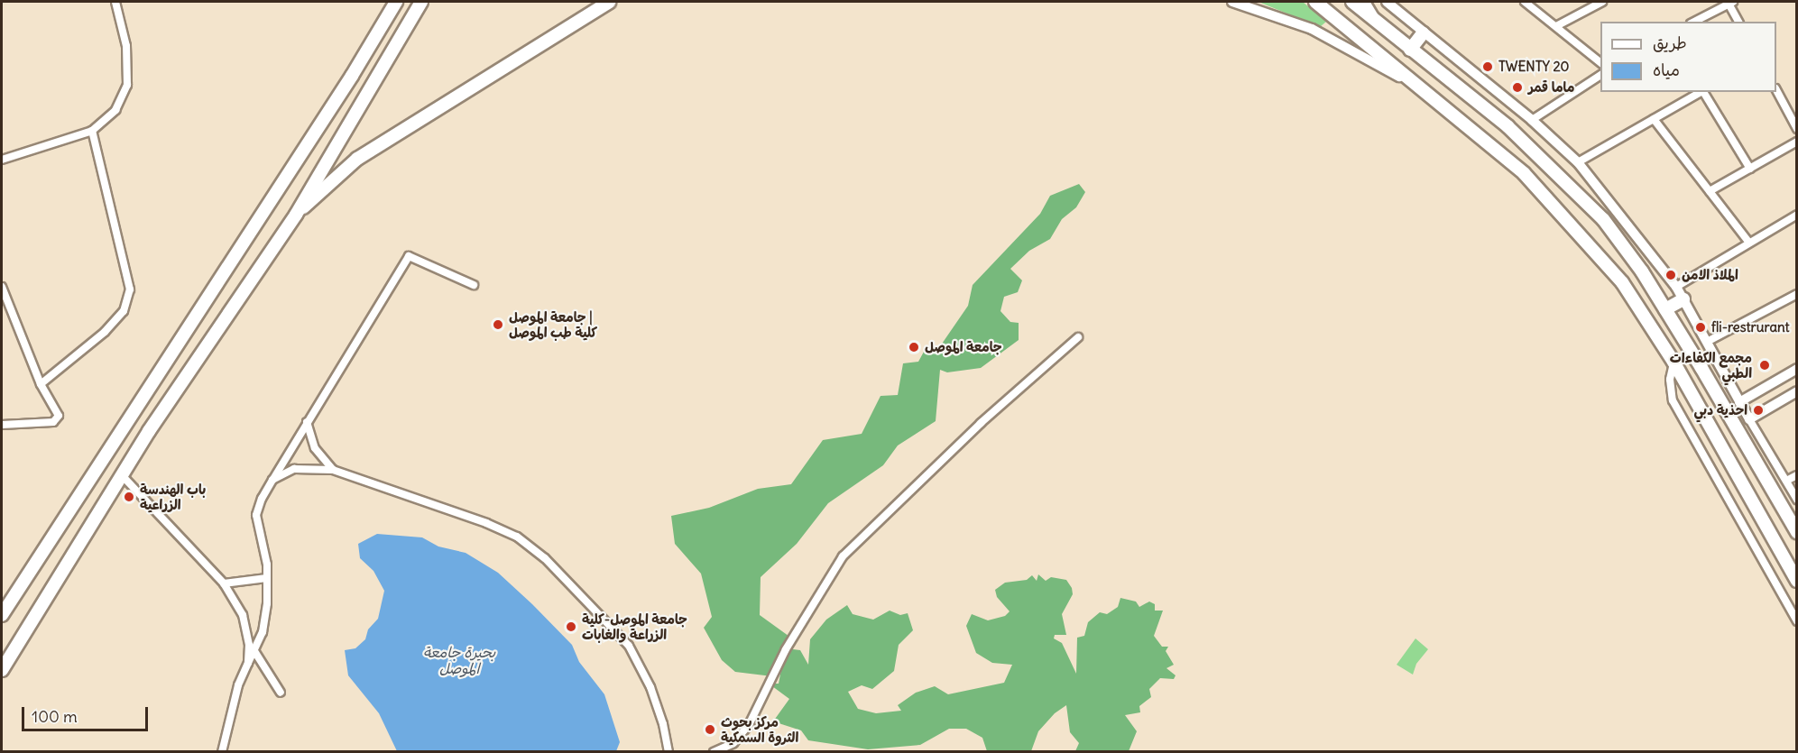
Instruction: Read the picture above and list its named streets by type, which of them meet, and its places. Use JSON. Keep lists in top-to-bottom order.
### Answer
{
  "water": ["بحيرة جامعة الموصل"],
  "places": [
    "TWENTY 20",
    "ماما قمر",
    "الملاذ الامن",
    "جامعة الموصل | كلية طب الموصل",
    "fli-restrurant",
    "جامعة الموصل",
    "مجمع الكفاءات الطبي",
    "احذية دبي",
    "باب الهندسة الزراعية",
    "جامعة الموصل-كلية الزراعة والغابات",
    "مركز بحوث الثروة السمكية"
  ],
  "legend": ["طريق", "مياه"],
  "scale_bar": "100 m"
}
